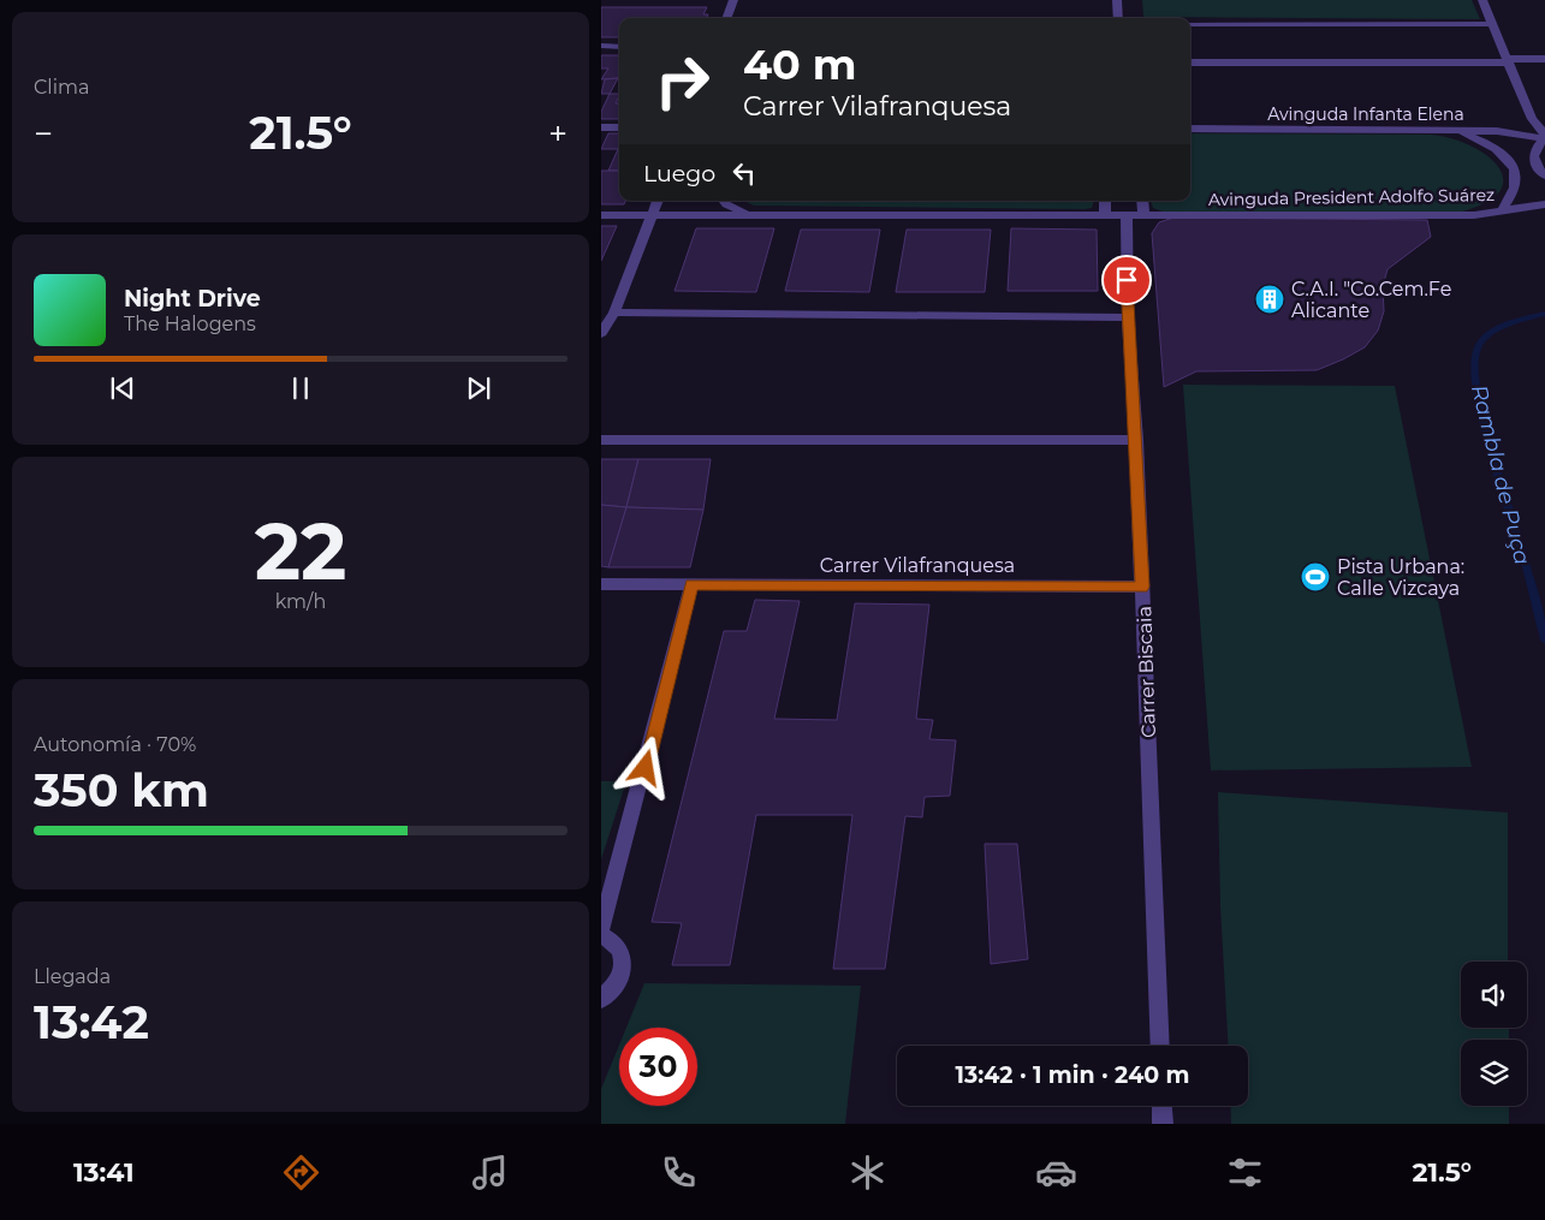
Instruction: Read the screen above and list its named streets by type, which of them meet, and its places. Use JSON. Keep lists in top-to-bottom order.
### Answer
{
  "streets": {
    "street": [
      "Avinguda Infanta Elena",
      "Avinguda President Adolfo Suárez",
      "Carrer Vilafranquesa",
      "Carrer Biscaia"
    ]
  },
  "crossings": [
    ["Avinguda President Adolfo Suárez", "Carrer Biscaia"],
    ["Carrer Vilafranquesa", "Carrer Biscaia"]
  ],
  "water": ["Rambla de Puça"],
  "places": {
    "building": ["C.A.I. \"Co.Cem.Fe Alicante"],
    "sports": ["Pista Urbana: Calle Vizcaya"]
  },
  "page": {
    "tile": [
      "Clima",
      ["22", "km/h"],
      ["Autonomía · 70%", "350 km"],
      ["Llegada", "13:42"]
    ],
    "turn": ["40 m", "Carrer Vilafranquesa"],
    "heat": ["−", "21.5°", "+"],
    "then": "Luego",
    "song": ["Night Drive", "The Halogens"],
    "limit": "30",
    "trip": "13:42 · 1 min · 240 m",
    "tabs": ["13:41", "21.5°"]
  }
}
